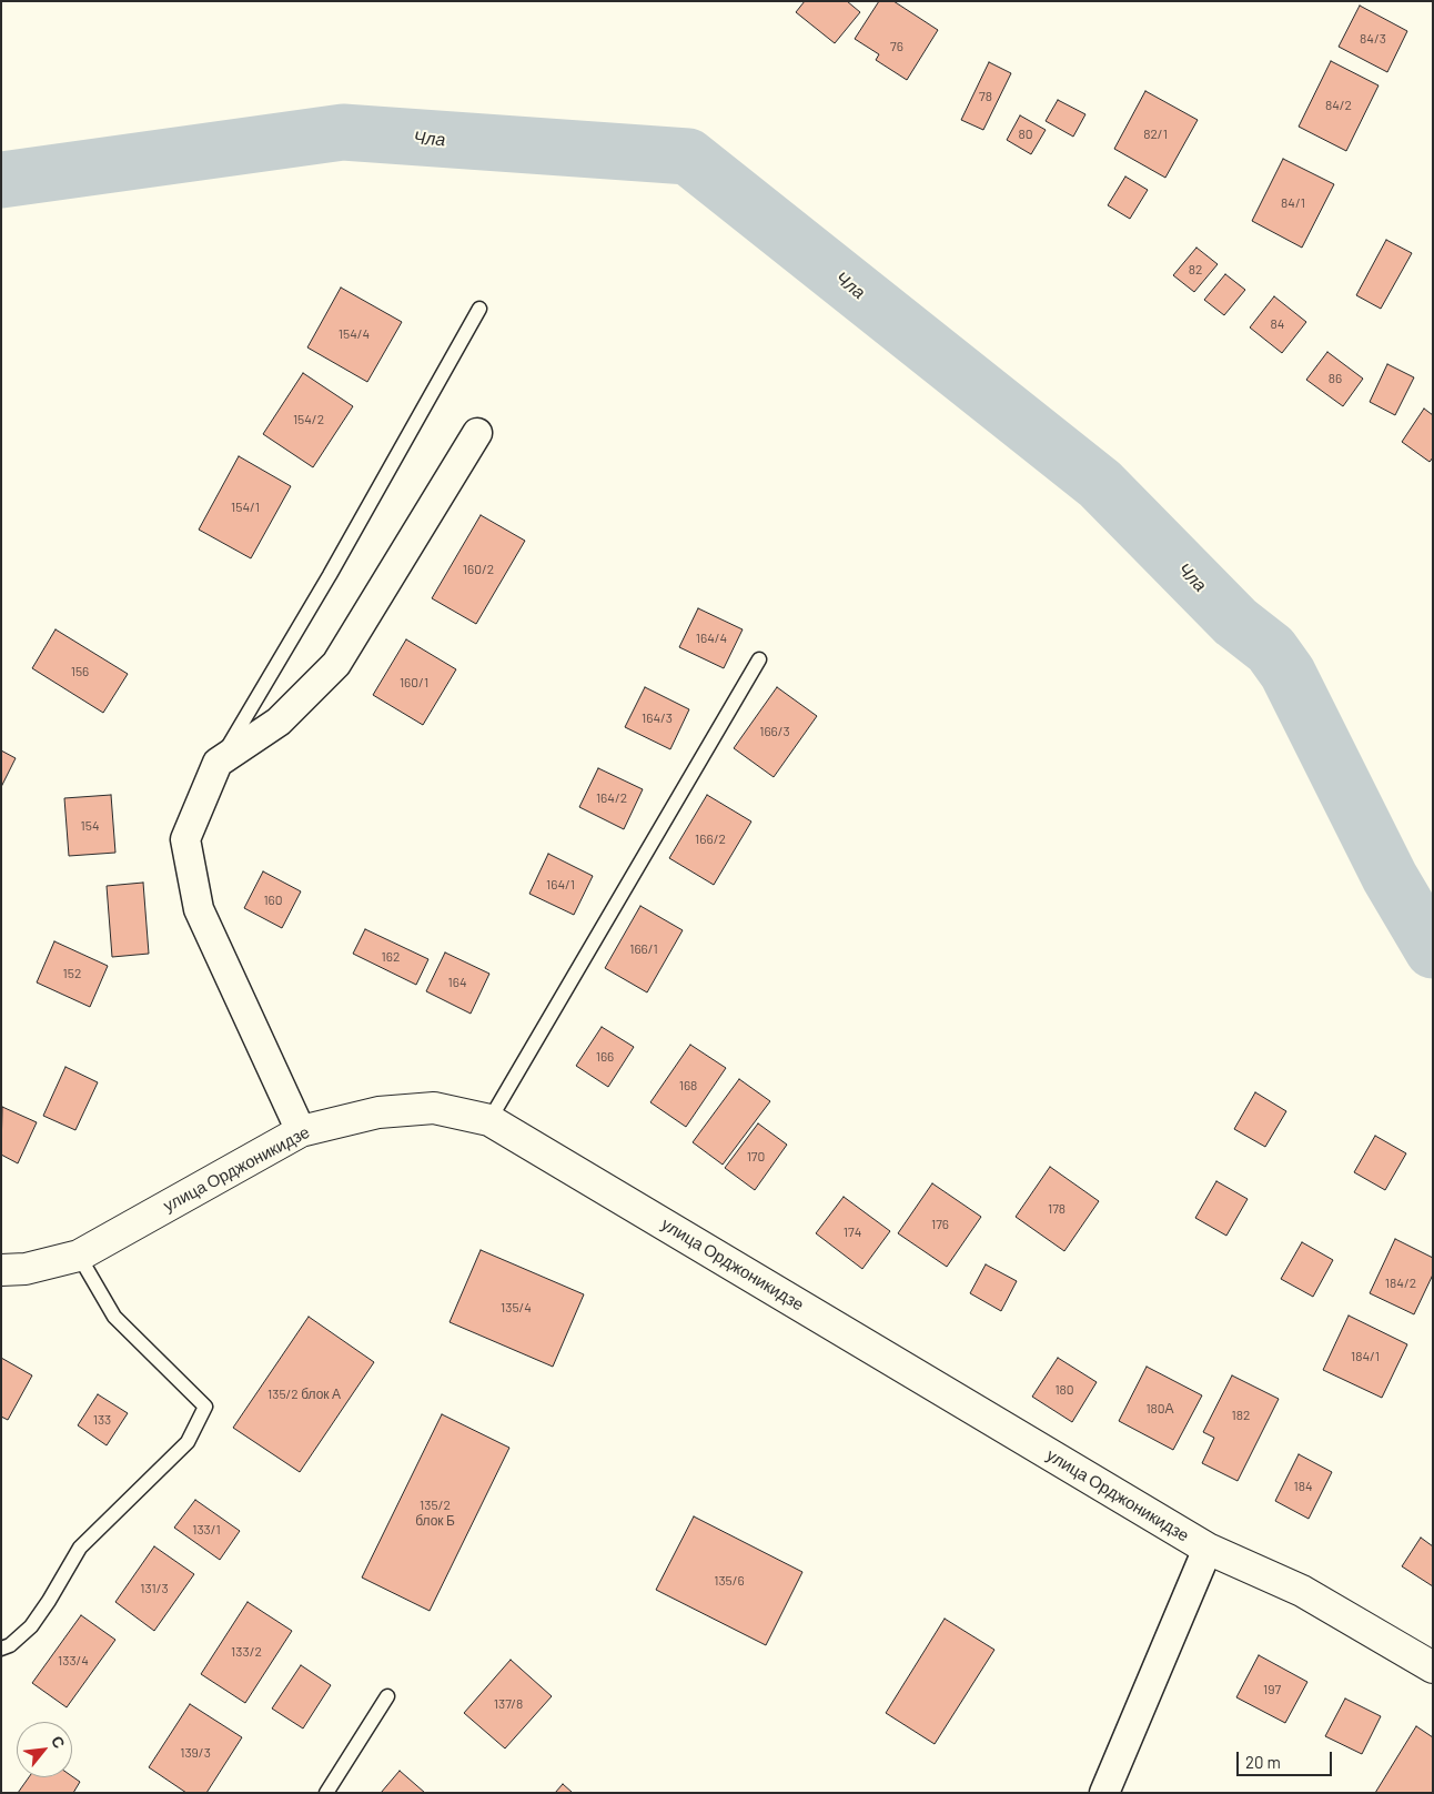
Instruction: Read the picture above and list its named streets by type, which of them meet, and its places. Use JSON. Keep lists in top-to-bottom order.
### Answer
{
  "streets": {
    "street": ["улица Орджоникидзе"]
  },
  "water": ["Чла"],
  "house_numbers": [
    "84/3",
    "76",
    "78",
    "84/2",
    "80",
    "82/1",
    "84/1",
    "82",
    "84",
    "154/4",
    "86",
    "154/2",
    "154/1",
    "160/2",
    "164/4",
    "156",
    "160/1",
    "164/3",
    "166/3",
    "164/2",
    "154",
    "166/2",
    "164/1",
    "160",
    "166/1",
    "162",
    "152",
    "164",
    "166",
    "168",
    "170",
    "178",
    "176",
    "174",
    "184/2",
    "135/4",
    "184/1",
    "180",
    "135/2 блок А",
    "180А",
    "182",
    "133",
    "184",
    "135/2 блок Б",
    "133/1",
    "135/6",
    "131/3",
    "133/2",
    "133/4",
    "197",
    "137/8",
    "139/3"
  ],
  "scale_bar": "20 m",
  "north": "top right"
}
